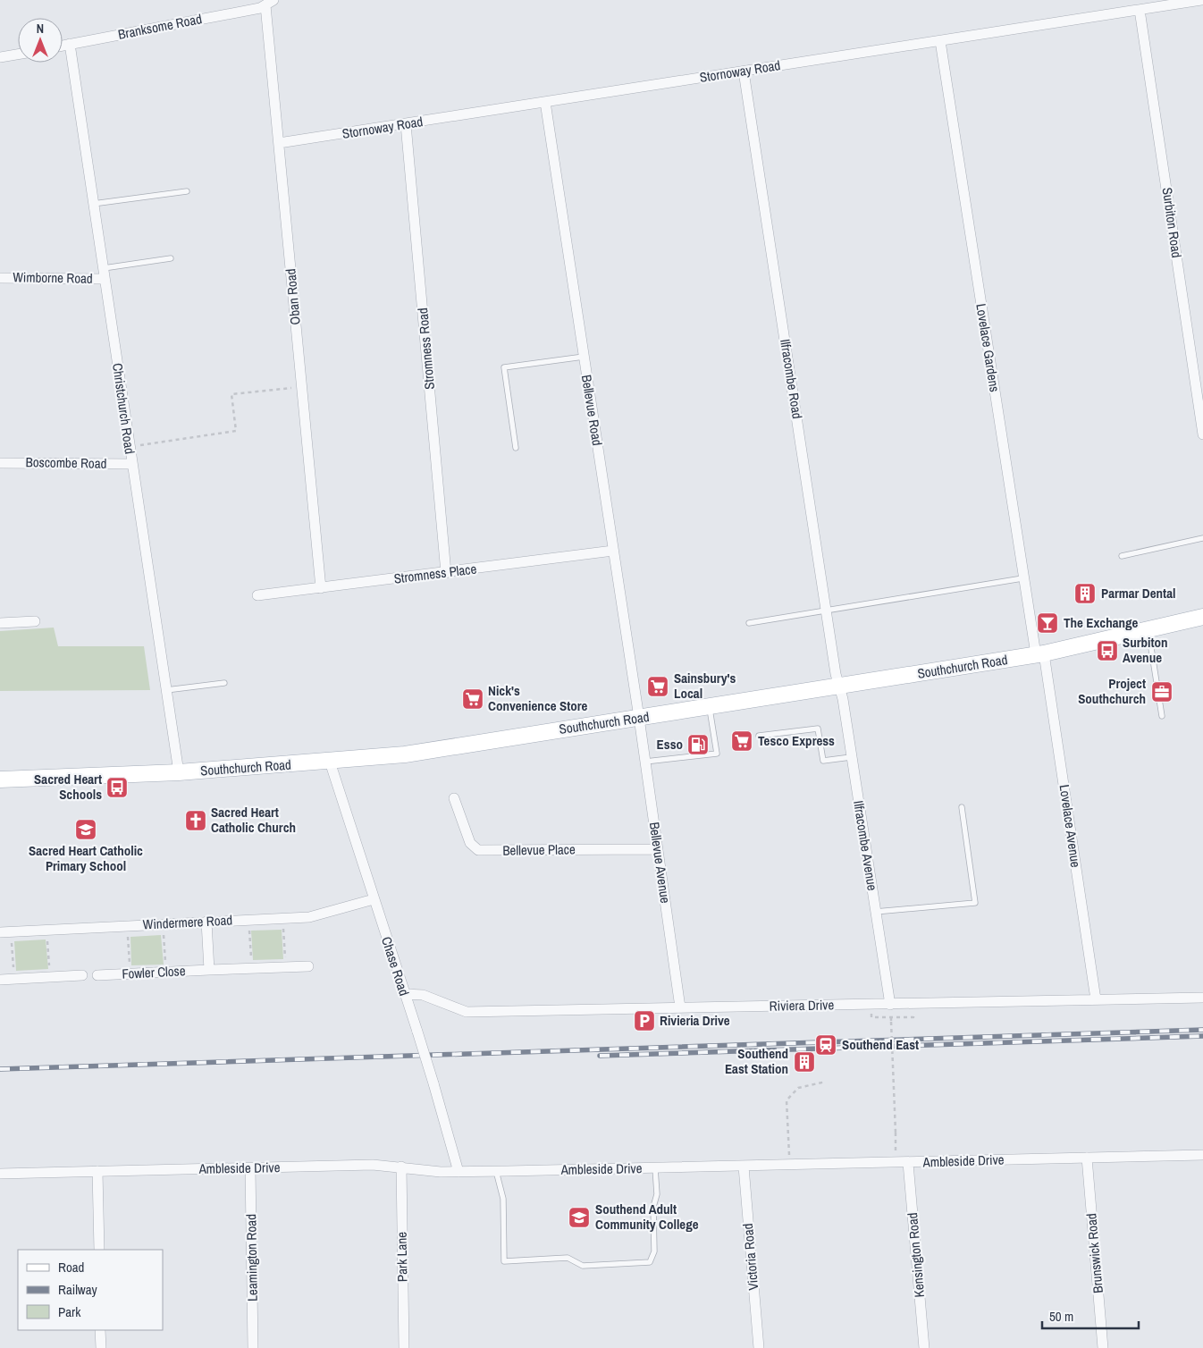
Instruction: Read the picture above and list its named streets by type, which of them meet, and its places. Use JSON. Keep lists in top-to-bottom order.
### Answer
{
  "streets": {
    "main road": ["Southchurch Road"],
    "street": [
      "Branksome Road",
      "Stornoway Road",
      "Surbiton Road",
      "Wimborne Road",
      "Oban Road",
      "Lovelace Gardens",
      "Stromness Road",
      "Ilfracombe Road",
      "Christchurch Road",
      "Bellevue Road",
      "Boscombe Road",
      "Stromness Place",
      "Lovelace Avenue",
      "Ilfracombe Avenue",
      "Bellevue Place",
      "Bellevue Avenue",
      "Windermere Road",
      "Chase Road",
      "Fowler Close",
      "Riviera Drive",
      "Ambleside Drive",
      "Brunswick Road",
      "Kensington Road",
      "Park Lane",
      "Victoria Road",
      "Leamington Road"
    ]
  },
  "crossings": [
    ["Branksome Road", "Oban Road"],
    ["Branksome Road", "Christchurch Road"],
    ["Stornoway Road", "Surbiton Road"],
    ["Stornoway Road", "Oban Road"],
    ["Stornoway Road", "Lovelace Gardens"],
    ["Stornoway Road", "Stromness Road"],
    ["Stornoway Road", "Ilfracombe Road"],
    ["Stornoway Road", "Bellevue Road"],
    ["Wimborne Road", "Christchurch Road"],
    ["Oban Road", "Stromness Place"],
    ["Lovelace Gardens", "Southchurch Road"],
    ["Lovelace Gardens", "Lovelace Avenue"],
    ["Stromness Road", "Stromness Place"],
    ["Ilfracombe Road", "Southchurch Road"],
    ["Ilfracombe Road", "Ilfracombe Avenue"],
    ["Christchurch Road", "Boscombe Road"],
    ["Christchurch Road", "Southchurch Road"],
    ["Bellevue Road", "Stromness Place"],
    ["Bellevue Road", "Southchurch Road"],
    ["Bellevue Road", "Bellevue Avenue"],
    ["Southchurch Road", "Lovelace Avenue"],
    ["Southchurch Road", "Ilfracombe Avenue"],
    ["Southchurch Road", "Bellevue Avenue"],
    ["Southchurch Road", "Chase Road"],
    ["Lovelace Avenue", "Riviera Drive"],
    ["Ilfracombe Avenue", "Riviera Drive"],
    ["Bellevue Place", "Bellevue Avenue"],
    ["Bellevue Avenue", "Riviera Drive"],
    ["Windermere Road", "Chase Road"],
    ["Chase Road", "Riviera Drive"],
    ["Chase Road", "Ambleside Drive"],
    ["Ambleside Drive", "Brunswick Road"],
    ["Ambleside Drive", "Kensington Road"],
    ["Ambleside Drive", "Park Lane"],
    ["Ambleside Drive", "Victoria Road"],
    ["Ambleside Drive", "Leamington Road"]
  ],
  "places": {
    "building": ["Parmar Dental", "Southend East Station"],
    "bar": ["The Exchange"],
    "bus stop": ["Surbiton Avenue", "Sacred Heart Schools"],
    "supermarket": ["Sainsbury's Local", "Nick's Convenience Store", "Tesco Express"],
    "office": ["Project Southchurch"],
    "fuel station": ["Esso"],
    "church": ["Sacred Heart Catholic Church"],
    "school or university": ["Sacred Heart Catholic Primary School", "Southend Adult Community College"],
    "parking": ["Rivieria Drive"],
    "station": ["Southend East"]
  },
  "legend": ["Road", "Railway", "Park"],
  "scale_bar": "50 m",
  "north": "top"
}
